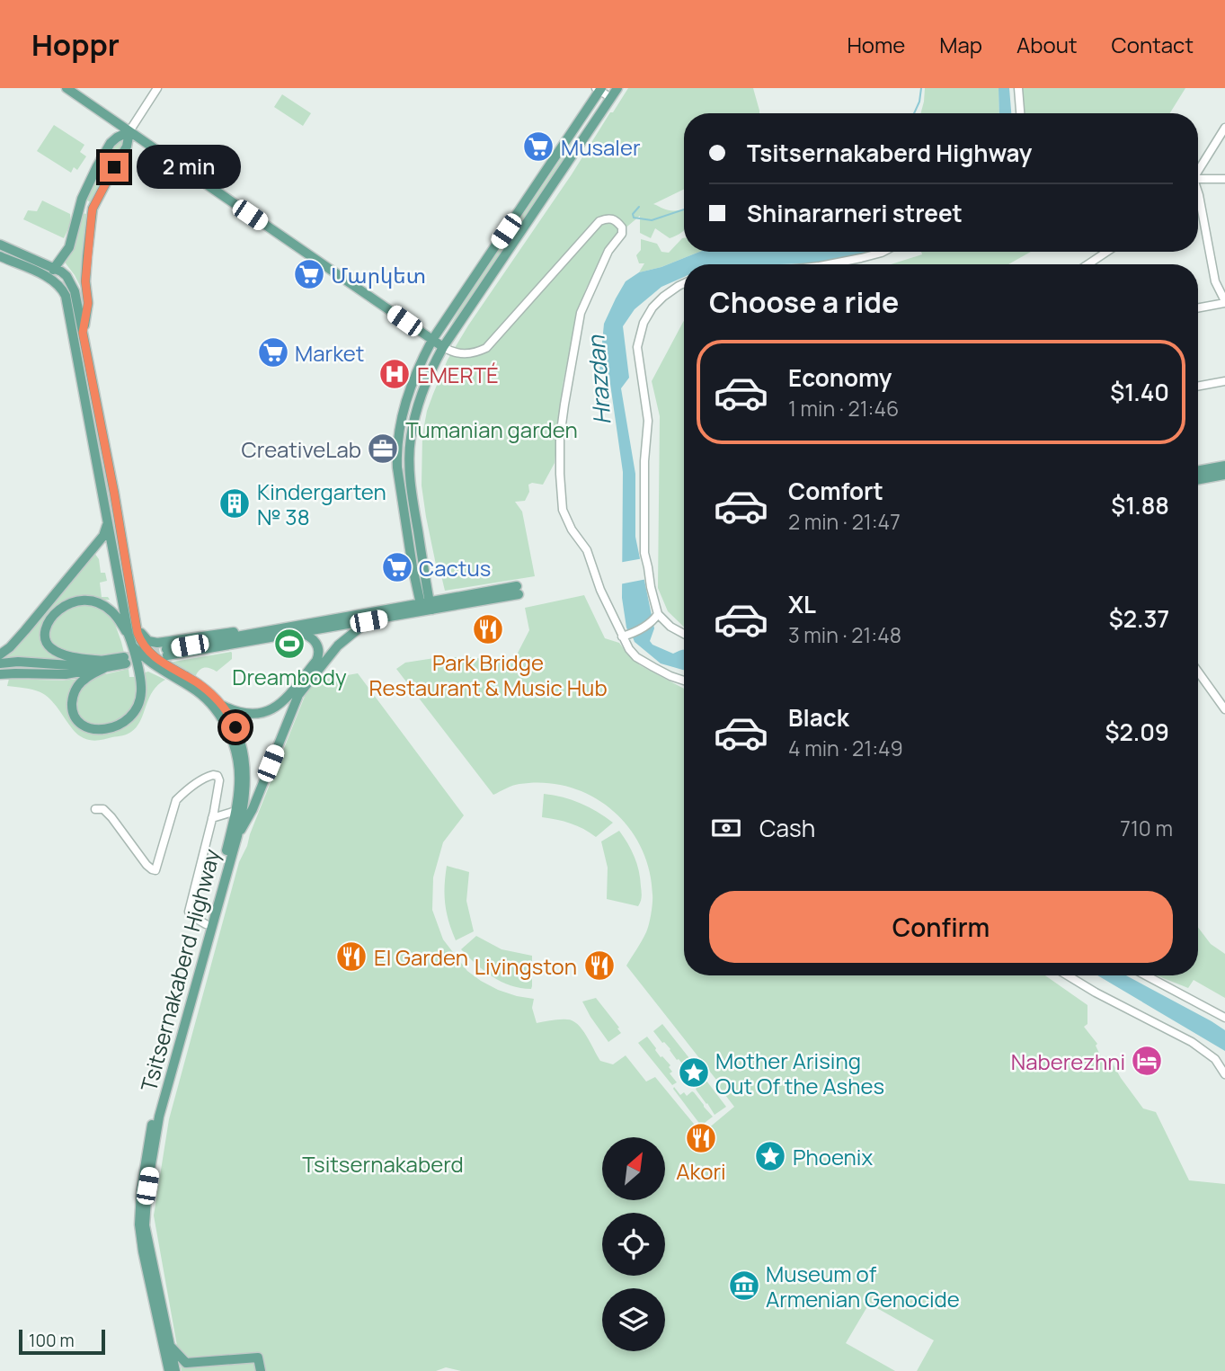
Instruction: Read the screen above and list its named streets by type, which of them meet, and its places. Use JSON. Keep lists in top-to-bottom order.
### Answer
{
  "streets": {
    "main road": ["Tsitsernakaberd Highway"]
  },
  "water": ["Hrazdan"],
  "parks": ["Tumanian garden", "Tsitsernakaberd"],
  "places": {
    "supermarket": [
      "Musaler",
      "Մարկետ",
      "Market",
      "Cactus"
    ],
    "hospital": ["EMERTÉ"],
    "office": ["CreativeLab"],
    "building": ["Kindergarten № 38"],
    "restaurant": [
      "Park Bridge Restaurant & Music Hub",
      "El Garden",
      "Livingston",
      "Akori"
    ],
    "sports": ["Dreambody"],
    "hotel": ["Naberezhni"],
    "place": ["Mother Arising Out Of the Ashes", "Phoenix"],
    "museum": ["Museum of Armenian Genocide"]
  },
  "scale_bar": "100 m",
  "north": "top right",
  "page": {
    "header": "Hoppr",
    "nav": [
      "Home",
      "Map",
      "About",
      "Contact"
    ],
    "banner": ["Tsitsernakaberd Highway", "Shinararneri street"],
    "bubble": "2 min",
    "heading": "Choose a ride",
    "list": [
      {
        "name": "Economy",
        "note": "1 min · 21:46",
        "value": "$1.40"
      },
      {
        "name": "Comfort",
        "note": "2 min · 21:47",
        "value": "$1.88"
      },
      {
        "name": "XL",
        "note": "3 min · 21:48",
        "value": "$2.37"
      },
      {
        "name": "Black",
        "note": "4 min · 21:49",
        "value": "$2.09"
      }
    ],
    "pay": ["Cash", "710 m"],
    "buttons": "Confirm",
    "scale": "100 m"
  }
}
